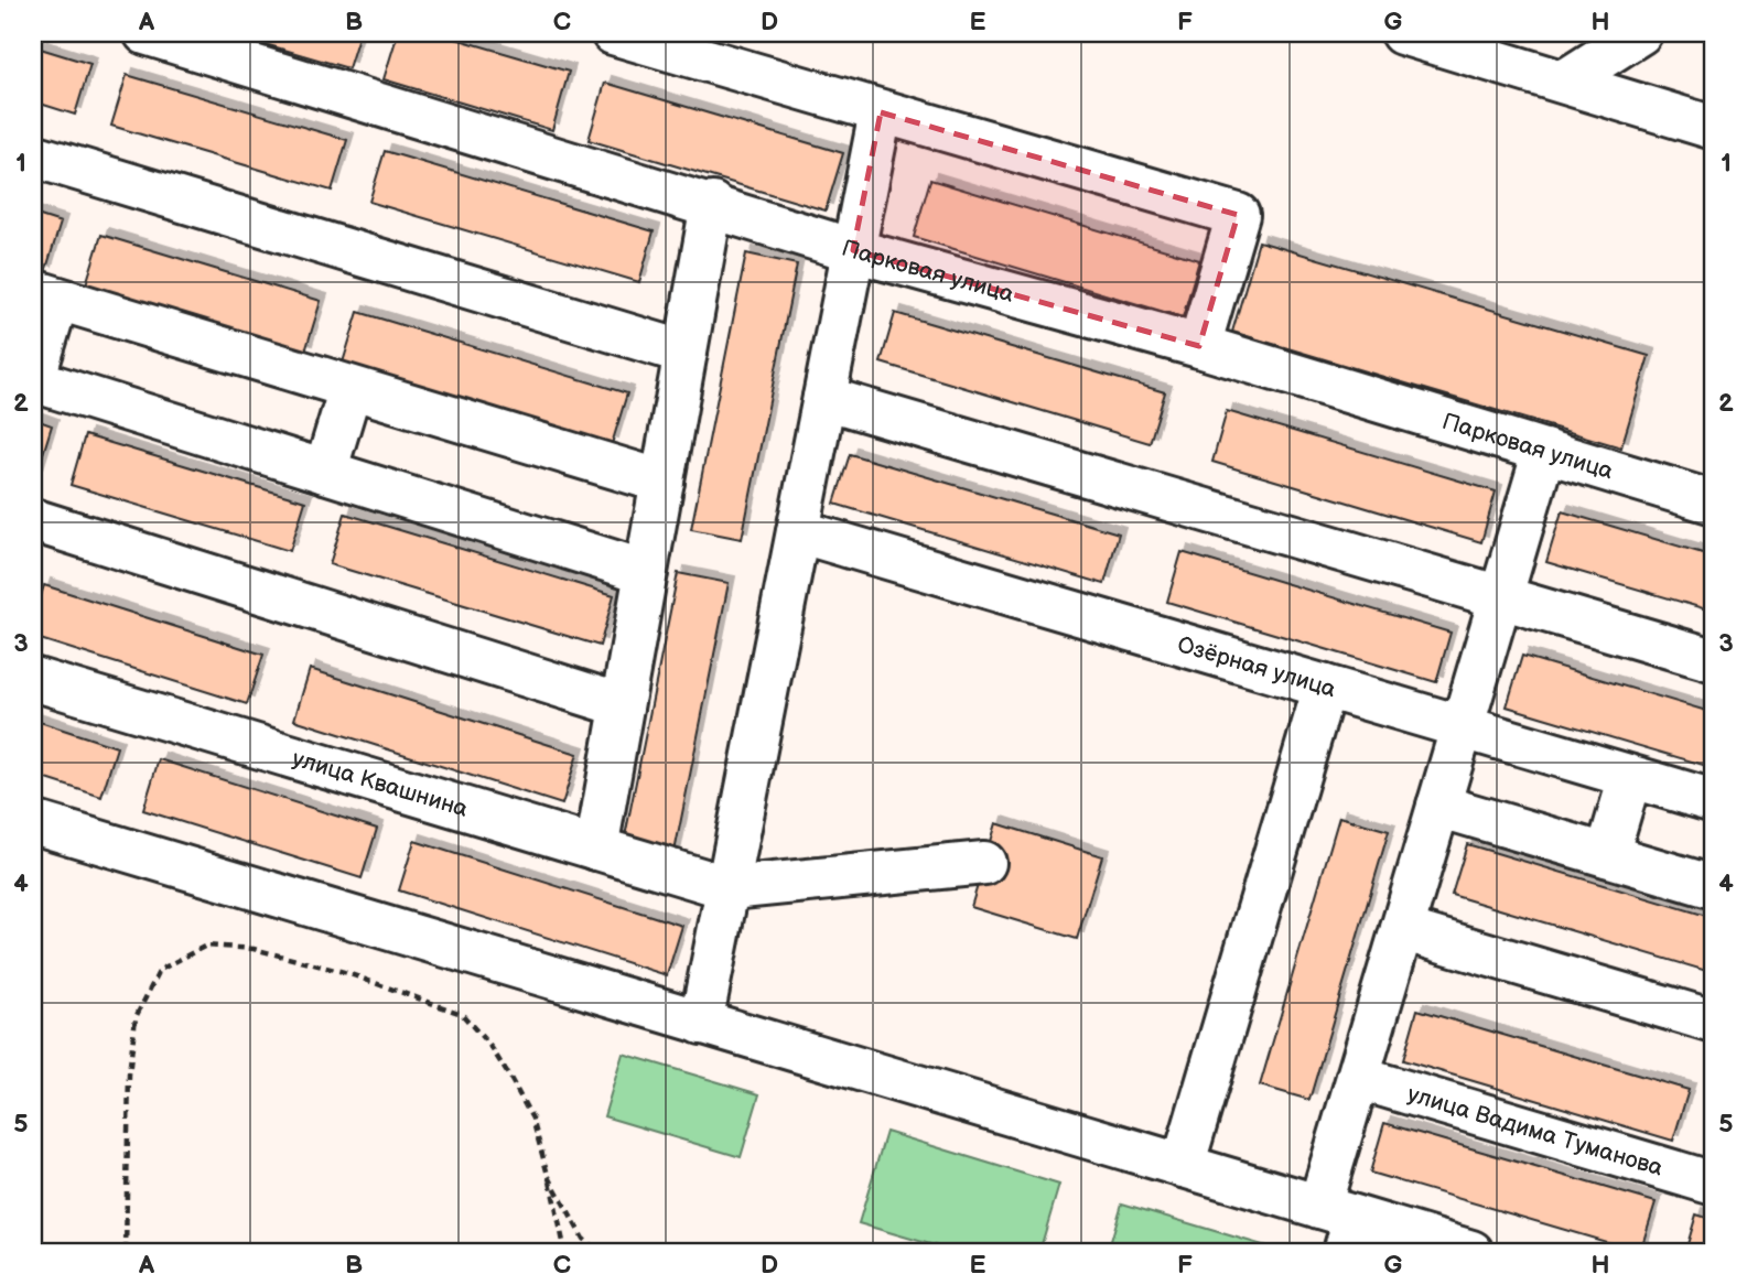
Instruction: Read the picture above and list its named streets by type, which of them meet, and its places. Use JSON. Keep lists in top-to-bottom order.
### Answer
{
  "streets": {
    "street": [
      "Парковая улица",
      "Озёрная улица",
      "улица Квашнина",
      "улица Вадима Туманова"
    ]
  },
  "grid": {
    "columns": [
      "A",
      "B",
      "C",
      "D",
      "E",
      "F",
      "G",
      "H"
    ],
    "rows": [
      "1",
      "2",
      "3",
      "4",
      "5"
    ]
  }
}
